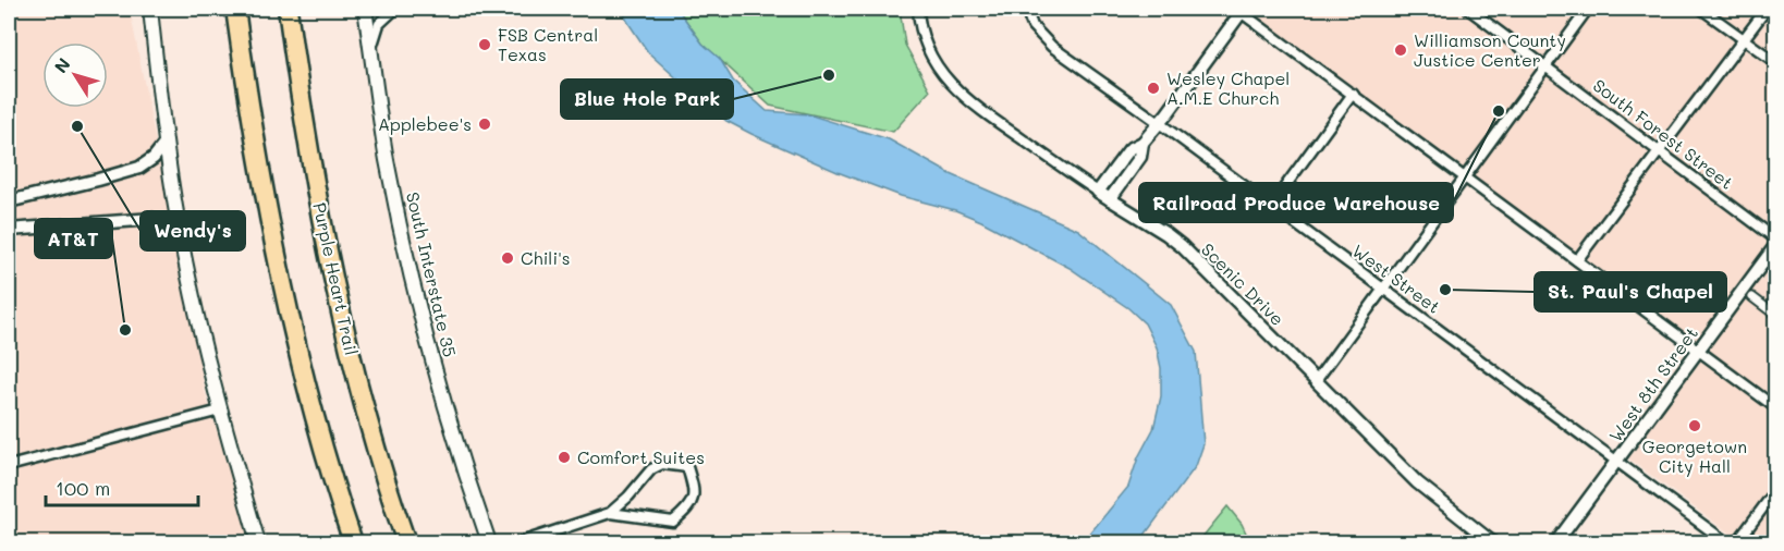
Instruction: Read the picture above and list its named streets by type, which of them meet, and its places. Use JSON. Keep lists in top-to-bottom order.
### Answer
{
  "streets": {
    "highway": ["Purple Heart Trail"],
    "main road": ["South Interstate 35"],
    "street": [
      "South Forest Street",
      "West Street",
      "Scenic Drive",
      "West 8th Street"
    ]
  },
  "crossings": [
    ["West Street", "West 8th Street"]
  ],
  "places": [
    "FSB Central Texas",
    "Williamson County Justice Center",
    "Blue Hole Park",
    "Wesley Chapel A.M.E Church",
    "Railroad Produce Warehouse",
    "Applebee's",
    "Wendy's",
    "Chili's",
    "St. Paul's Chapel",
    "AT&T",
    "Georgetown City Hall",
    "Comfort Suites"
  ],
  "scale_bar": "100 m",
  "north": "top left"
}
